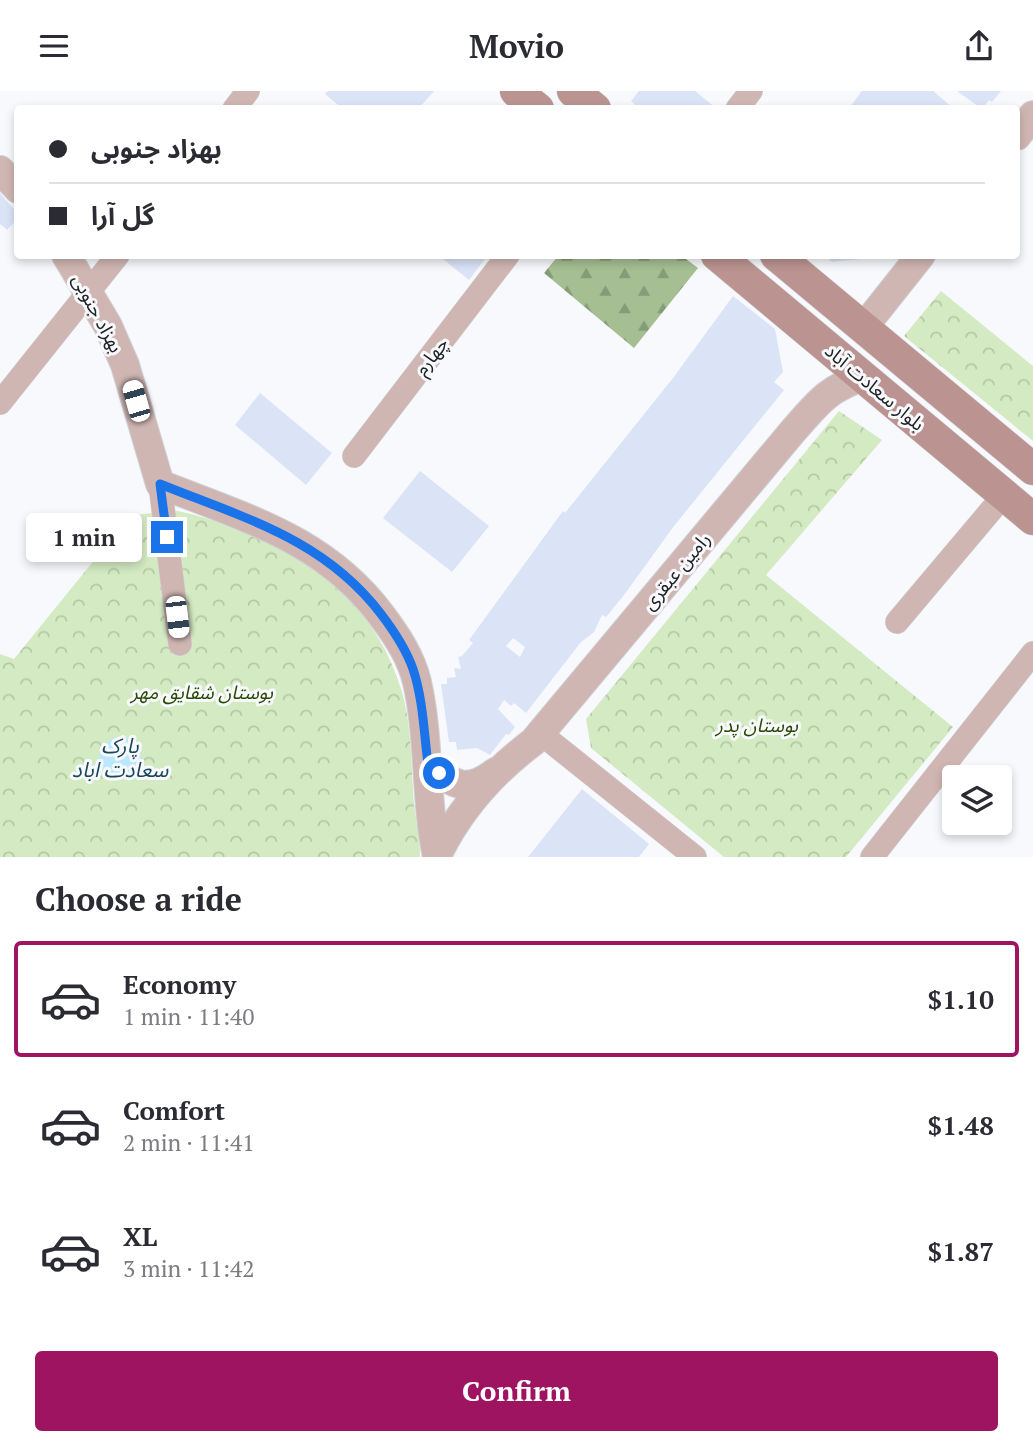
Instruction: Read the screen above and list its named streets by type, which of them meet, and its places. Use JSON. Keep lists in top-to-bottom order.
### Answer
{
  "streets": {
    "main road": ["بلوار سعادت آباد"],
    "street": ["بهزاد جنوبی", "چهارم", "رامین عبقری"]
  },
  "crossings": [
    ["بلوار سعادت آباد", "رامین عبقری"]
  ],
  "water": ["پارک سعادت اباد"],
  "parks": ["بوستان شقایق مهر", "بوستان پدر"],
  "page": {
    "header": "Movio",
    "banner": ["بهزاد جنوبی", "گل آرا"],
    "bubble": "1 min",
    "heading": "Choose a ride",
    "list": [
      {
        "name": "Economy",
        "note": "1 min · 11:40",
        "value": "$1.10"
      },
      {
        "name": "Comfort",
        "note": "2 min · 11:41",
        "value": "$1.48"
      },
      {
        "name": "XL",
        "note": "3 min · 11:42",
        "value": "$1.87"
      }
    ],
    "buttons": "Confirm"
  }
}
